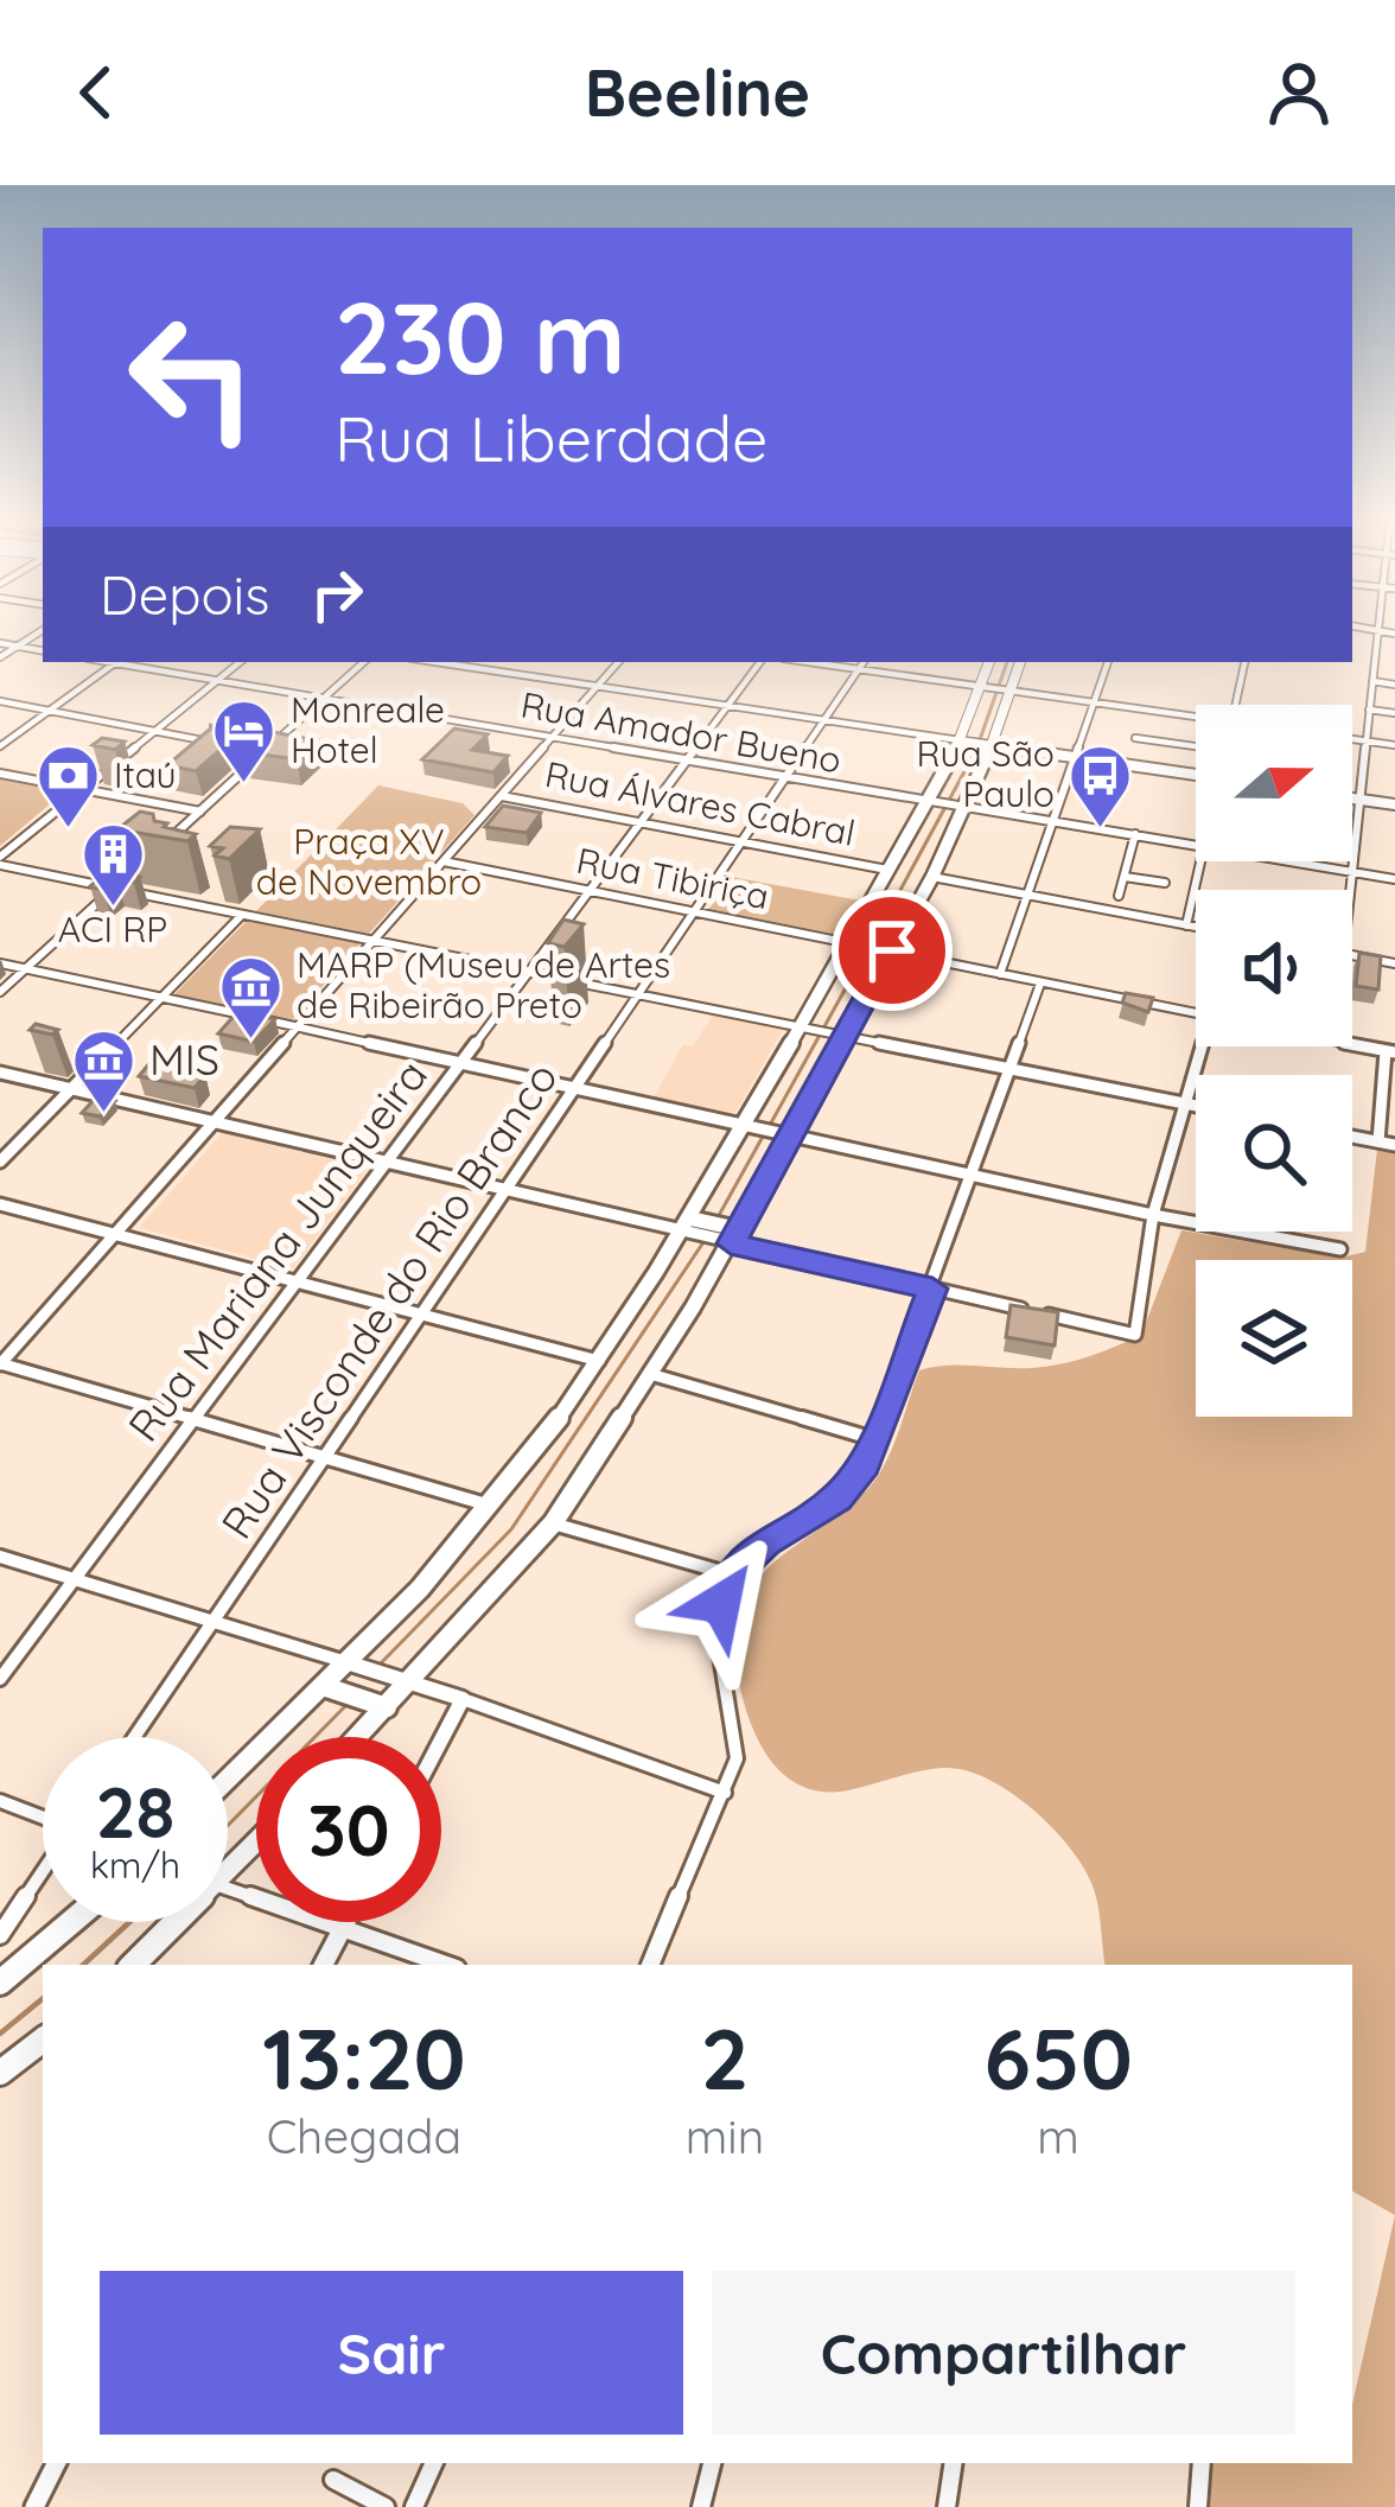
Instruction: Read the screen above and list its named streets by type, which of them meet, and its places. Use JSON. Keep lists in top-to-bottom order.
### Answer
{
  "streets": {
    "street": [
      "Rua Amador Bueno",
      "Rua Álvares Cabral",
      "Rua Tibiriça",
      "Rua Mariana Junqueira",
      "Rua Visconde do Rio Branco"
    ]
  },
  "crossings": [
    ["Rua Amador Bueno", "Rua Mariana Junqueira"],
    ["Rua Amador Bueno", "Rua Visconde do Rio Branco"],
    ["Rua Álvares Cabral", "Rua Mariana Junqueira"],
    ["Rua Álvares Cabral", "Rua Visconde do Rio Branco"],
    ["Rua Tibiriça", "Rua Mariana Junqueira"],
    ["Rua Tibiriça", "Rua Visconde do Rio Branco"]
  ],
  "parks": ["Praça XV de Novembro"],
  "places": {
    "hotel": ["Monreale Hotel"],
    "bus stop": ["Rua São Paulo"],
    "bank": ["Itaú"],
    "building": ["ACI RP"],
    "museum": ["MARP (Museu de Artes de Ribeirão Preto", "MIS"]
  },
  "north": "right",
  "page": {
    "header": "Beeline",
    "turn": ["230 m", "Rua Liberdade"],
    "then": "Depois",
    "speed": "28 km/h",
    "limit": "30",
    "eta": [
      "13:20",
      "Chegada",
      "2",
      "min",
      "650",
      "m"
    ],
    "buttons": ["Sair", "Compartilhar"]
  }
}
